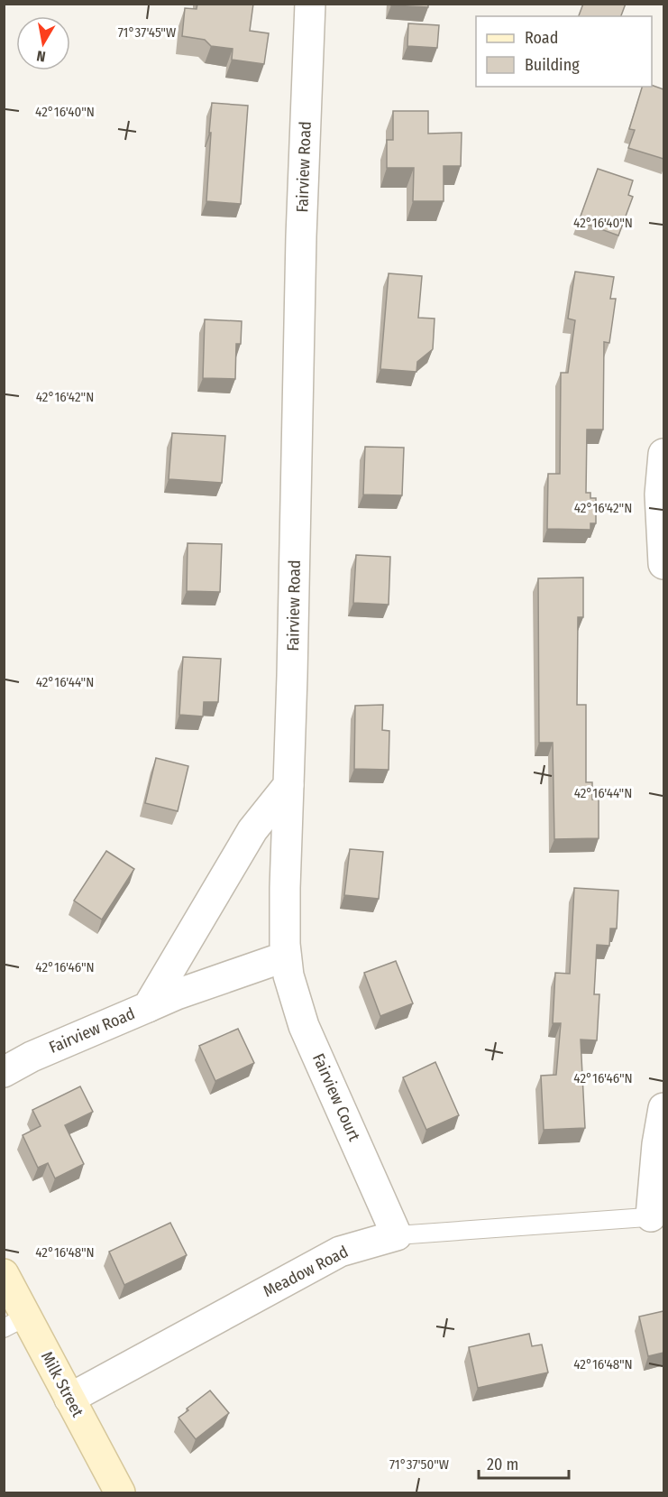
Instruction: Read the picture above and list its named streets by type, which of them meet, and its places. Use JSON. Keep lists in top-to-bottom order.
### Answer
{
  "streets": {
    "main road": ["Milk Street"],
    "street": ["Fairview Road", "Fairview Court", "Meadow Road"]
  },
  "crossings": [
    ["Fairview Road", "Fairview Court"],
    ["Fairview Court", "Meadow Road"],
    ["Meadow Road", "Milk Street"]
  ],
  "legend": ["Road", "Building"],
  "scale_bar": "20 m",
  "north": "bottom",
  "coordinates": [
    "71°37'45\"W",
    "42°16'40\"N",
    "42°16'42\"N",
    "42°16'44\"N",
    "42°16'46\"N",
    "42°16'48\"N",
    "71°37'50\"W"
  ]
}
